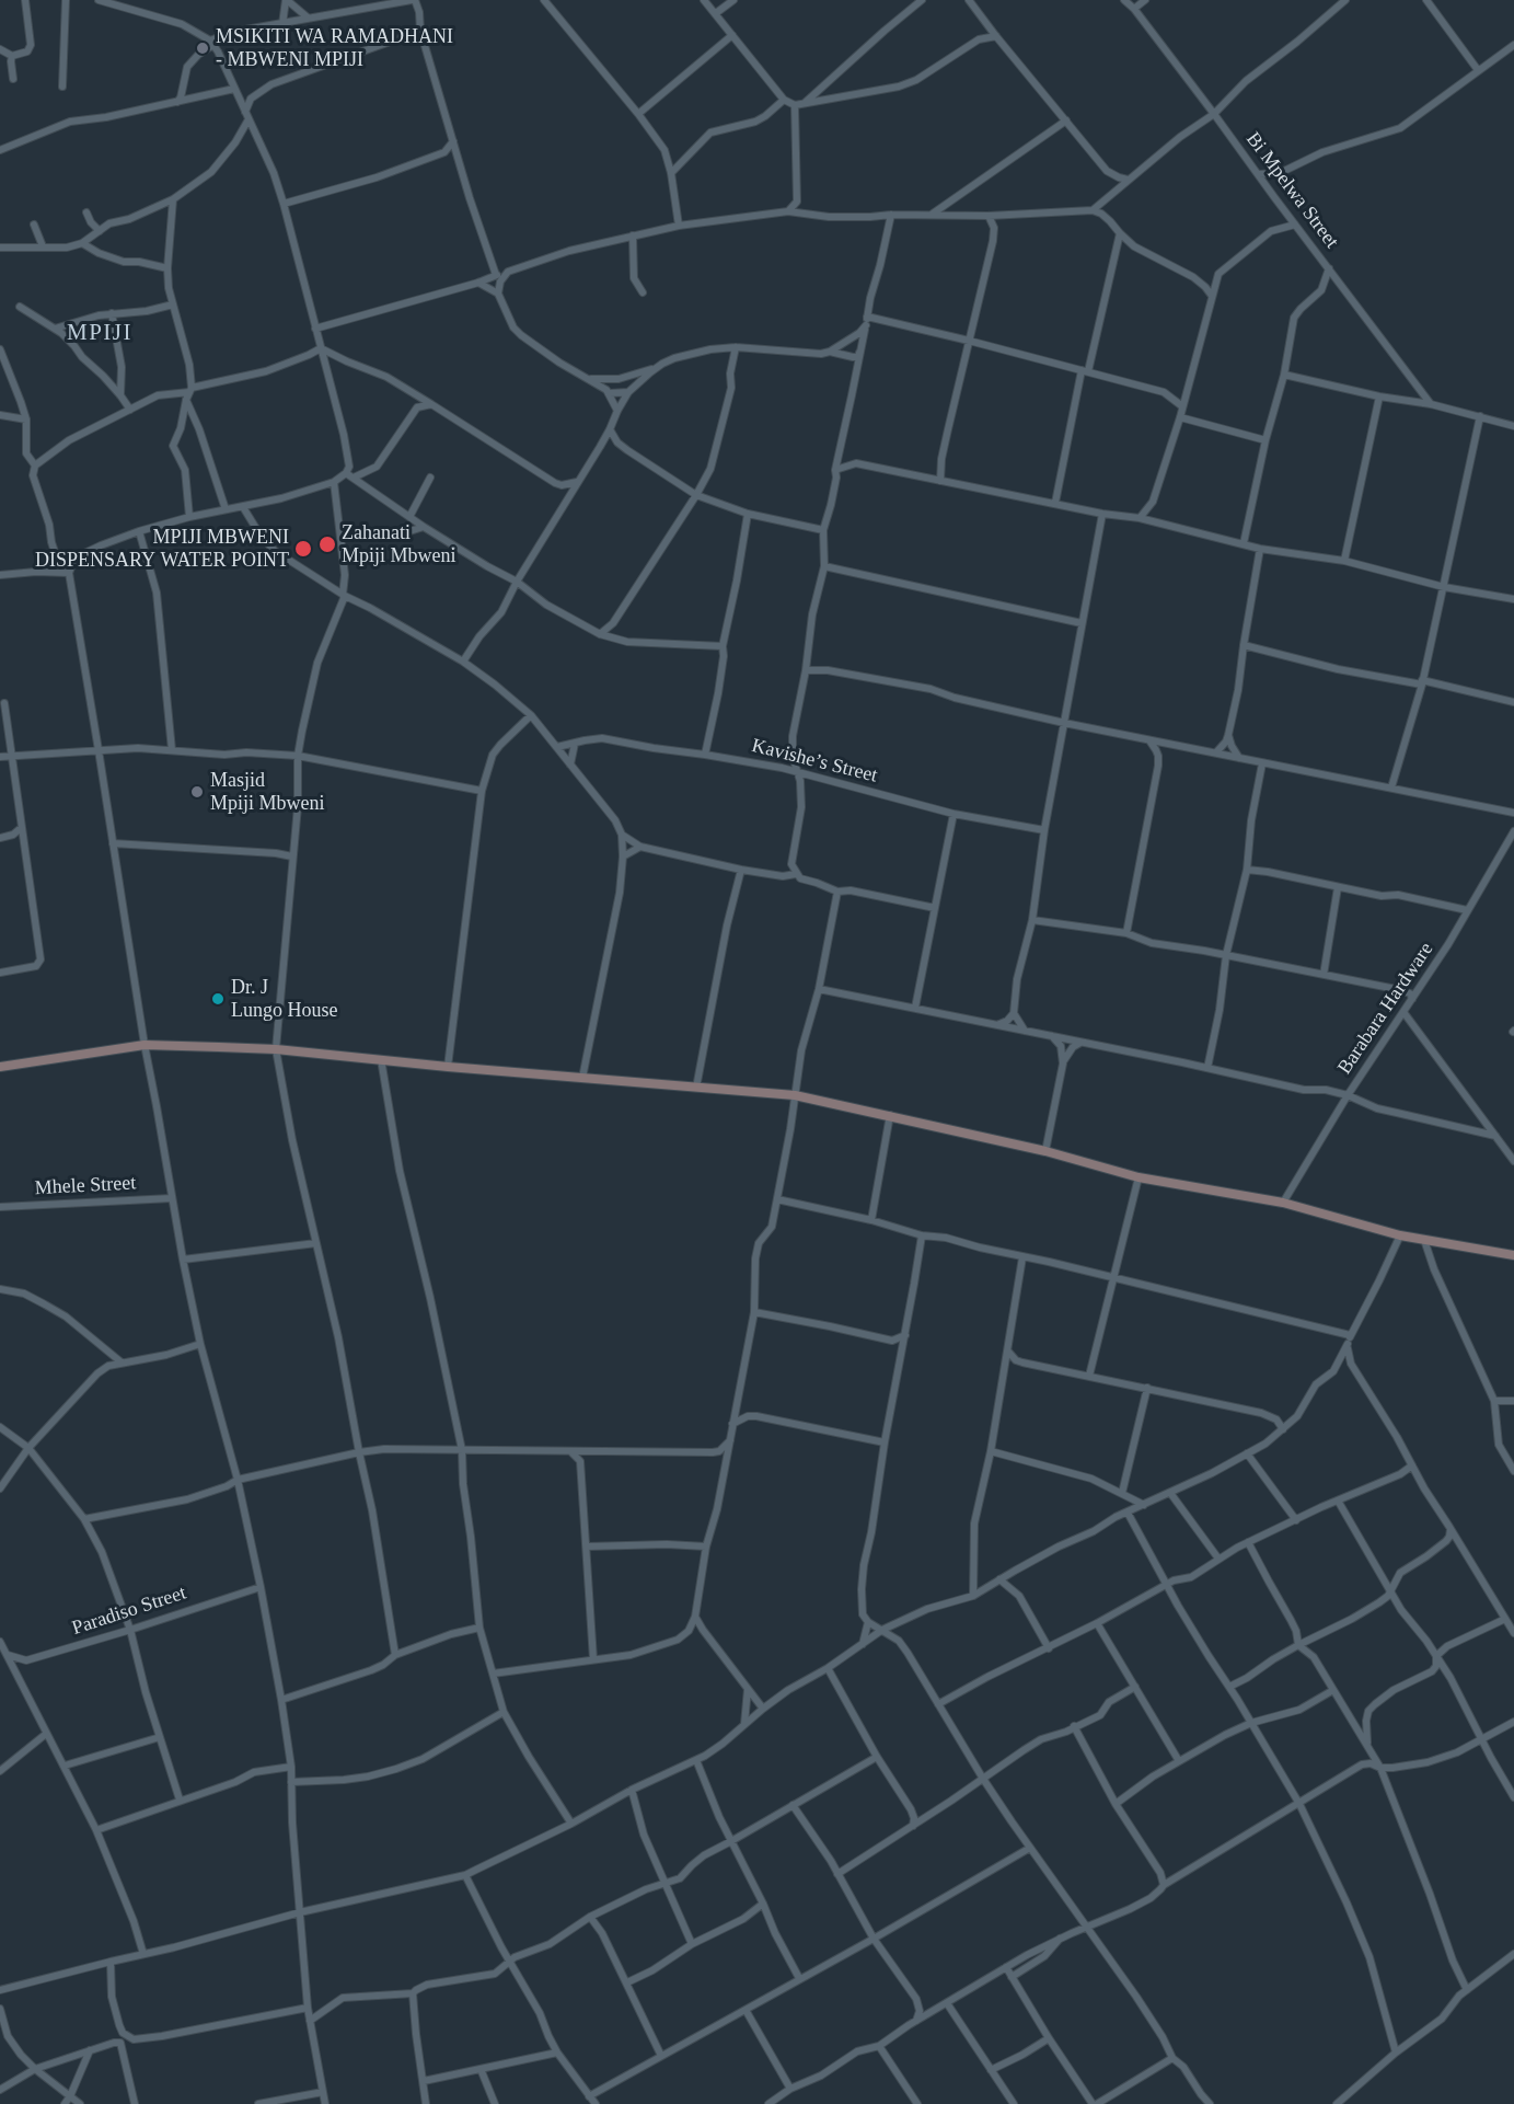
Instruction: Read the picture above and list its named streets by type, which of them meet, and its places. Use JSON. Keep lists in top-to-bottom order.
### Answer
{
  "streets": {
    "street": [
      "Bi Mpelwa Street",
      "Kavishe’s Street",
      "Barabara Hardware",
      "Mhele Street",
      "Paradiso Street"
    ]
  },
  "districts": ["MPIJI"],
  "places": [
    "MSIKITI WA RAMADHANI - MBWENI MPIJI",
    "Zahanati Mpiji Mbweni",
    "MPIJI MBWENI DISPENSARY WATER POINT",
    "Masjid Mpiji Mbweni",
    "Dr. J Lungo House"
  ]
}
